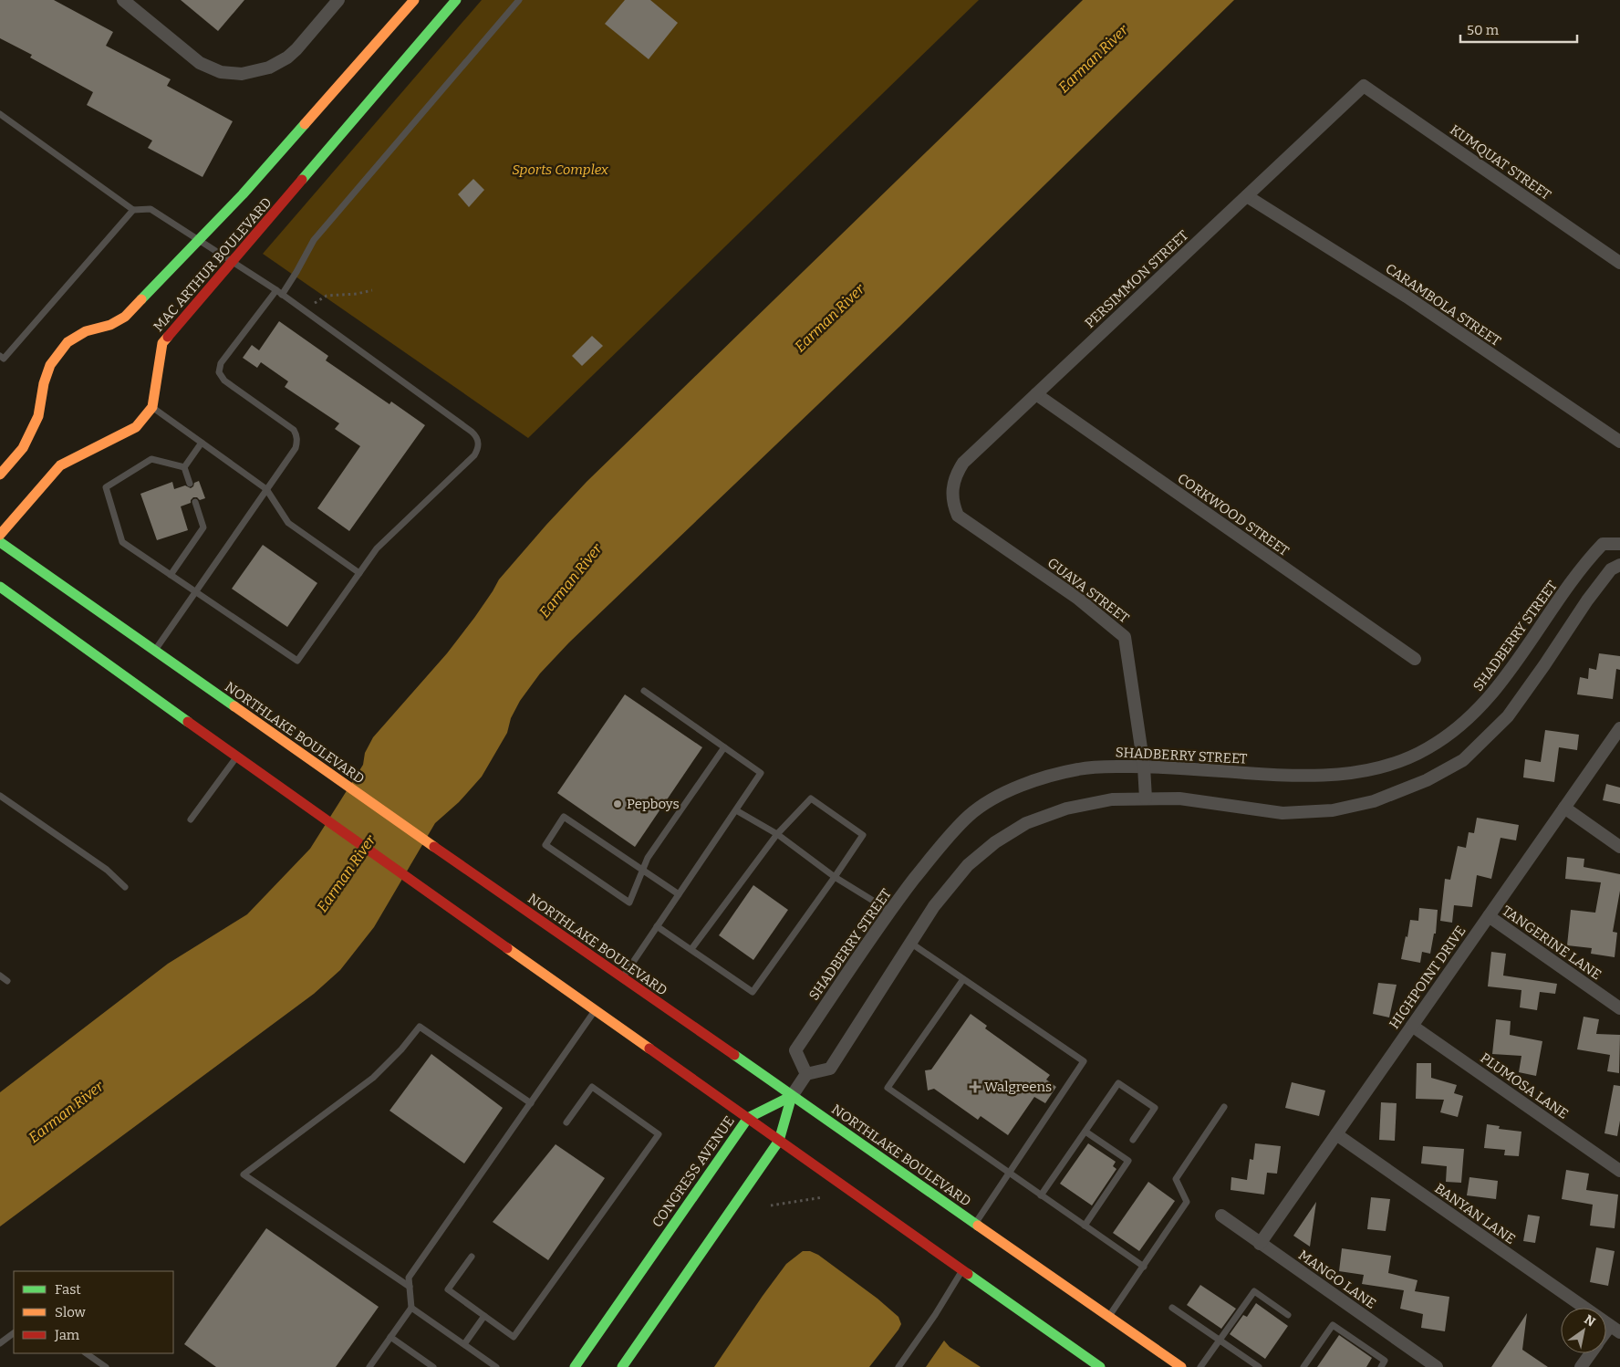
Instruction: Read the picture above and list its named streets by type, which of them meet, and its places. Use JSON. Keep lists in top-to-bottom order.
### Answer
{
  "streets": {
    "main road": ["MAC ARTHUR BOULEVARD", "NORTHLAKE BOULEVARD", "CONGRESS AVENUE"],
    "street": [
      "KUMQUAT STREET",
      "PERSIMMON STREET",
      "CARAMBOLA STREET",
      "CORKWOOD STREET",
      "GUAVA STREET",
      "SHADBERRY STREET",
      "TANGERINE LANE",
      "HIGHPOINT DRIVE",
      "PLUMOSA LANE",
      "BANYAN LANE",
      "MANGO LANE"
    ]
  },
  "crossings": [
    ["KUMQUAT STREET", "PERSIMMON STREET"],
    ["PERSIMMON STREET", "CARAMBOLA STREET"],
    ["PERSIMMON STREET", "CORKWOOD STREET"],
    ["PERSIMMON STREET", "GUAVA STREET"],
    ["GUAVA STREET", "SHADBERRY STREET"],
    ["NORTHLAKE BOULEVARD", "CONGRESS AVENUE"],
    ["TANGERINE LANE", "HIGHPOINT DRIVE"],
    ["HIGHPOINT DRIVE", "PLUMOSA LANE"],
    ["HIGHPOINT DRIVE", "BANYAN LANE"],
    ["HIGHPOINT DRIVE", "MANGO LANE"]
  ],
  "water": ["Earman River"],
  "parks": ["Sports Complex"],
  "places": {
    "other": ["Pepboys"],
    "health": ["Walgreens"]
  },
  "legend": ["Fast", "Slow", "Jam"],
  "scale_bar": "50 m",
  "north": "top right"
}
